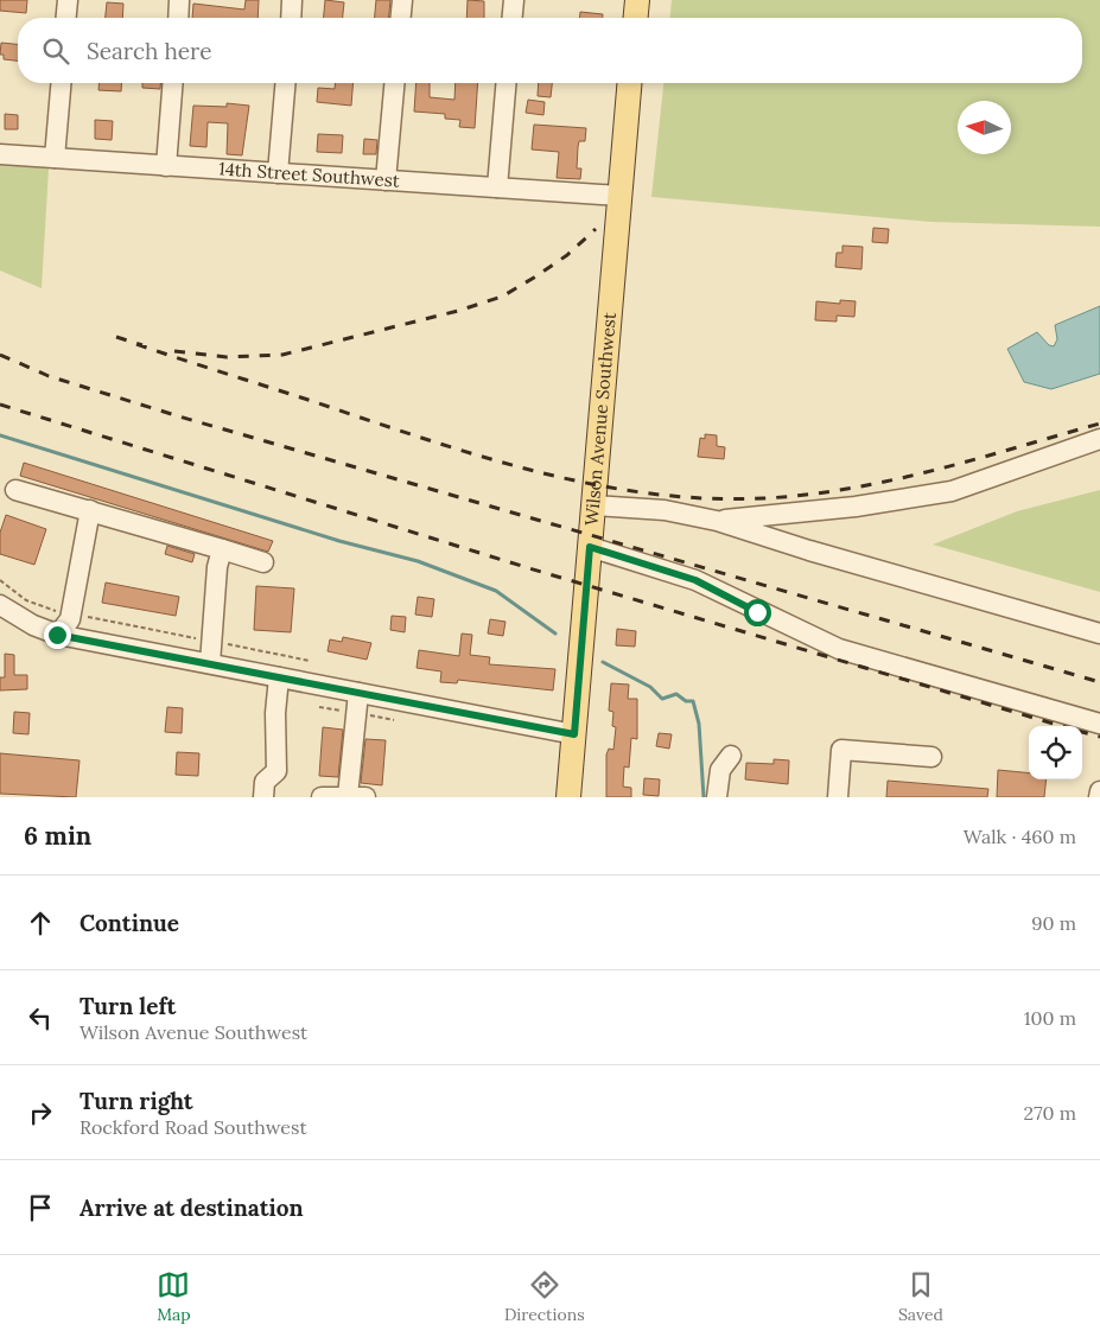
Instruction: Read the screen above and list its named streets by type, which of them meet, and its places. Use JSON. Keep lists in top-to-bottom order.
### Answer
{
  "streets": {
    "main road": ["Wilson Avenue Southwest"],
    "street": ["14th Street Southwest"]
  },
  "crossings": [
    ["14th Street Southwest", "Wilson Avenue Southwest"]
  ],
  "north": "left",
  "page": {
    "search": "Search here",
    "heading": ["6 min", "Walk · 460 m"],
    "list": [
      ["Continue", "90 m"],
      ["Turn left", "Wilson Avenue Southwest", "100 m"],
      ["Turn right", "Rockford Road Southwest", "270 m"],
      "Arrive at destination"
    ],
    "nav": ["Map", "Directions", "Saved"]
  }
}
